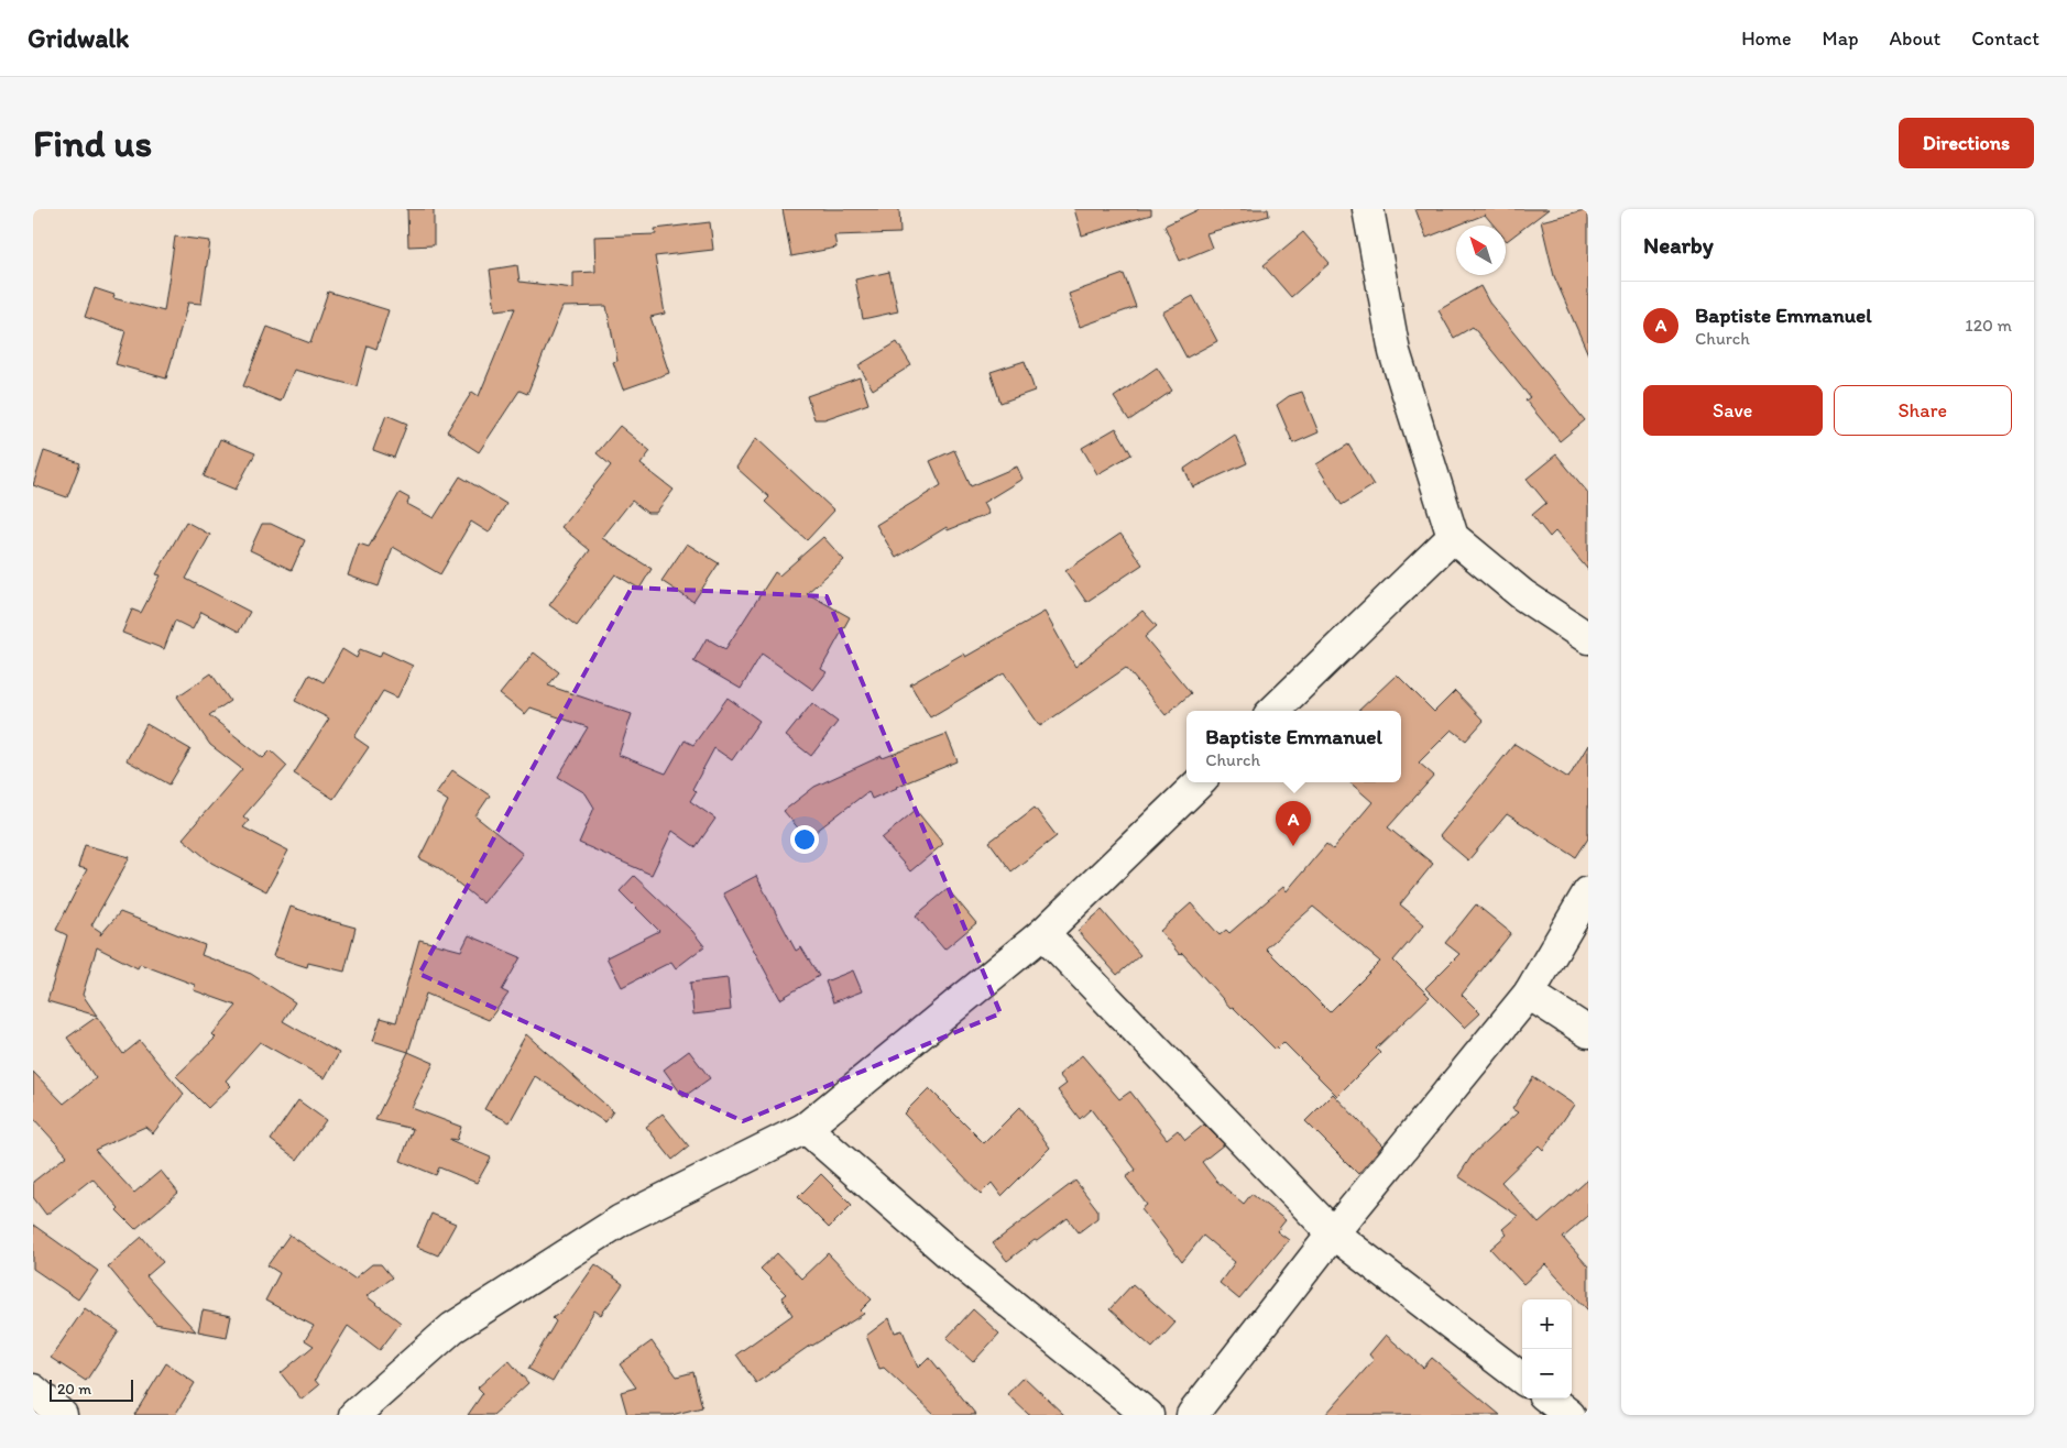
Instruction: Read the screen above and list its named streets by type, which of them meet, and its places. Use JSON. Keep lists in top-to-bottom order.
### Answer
{
  "scale_bar": "20 m",
  "north": "top left",
  "page": {
    "header": "Gridwalk",
    "nav": [
      "Home",
      "Map",
      "About",
      "Contact"
    ],
    "buttons": [
      "Directions",
      ["Save", "Share"]
    ],
    "title": "Find us",
    "heading": "Nearby",
    "list": [
      {
        "mark": "A",
        "name": "Baptiste Emmanuel",
        "note": "Church",
        "value": "120 m"
      }
    ],
    "popup": ["Baptiste Emmanuel", "Church"],
    "pins": "A",
    "map_buttons": ["+", "−"],
    "scale": "20 m"
  }
}
